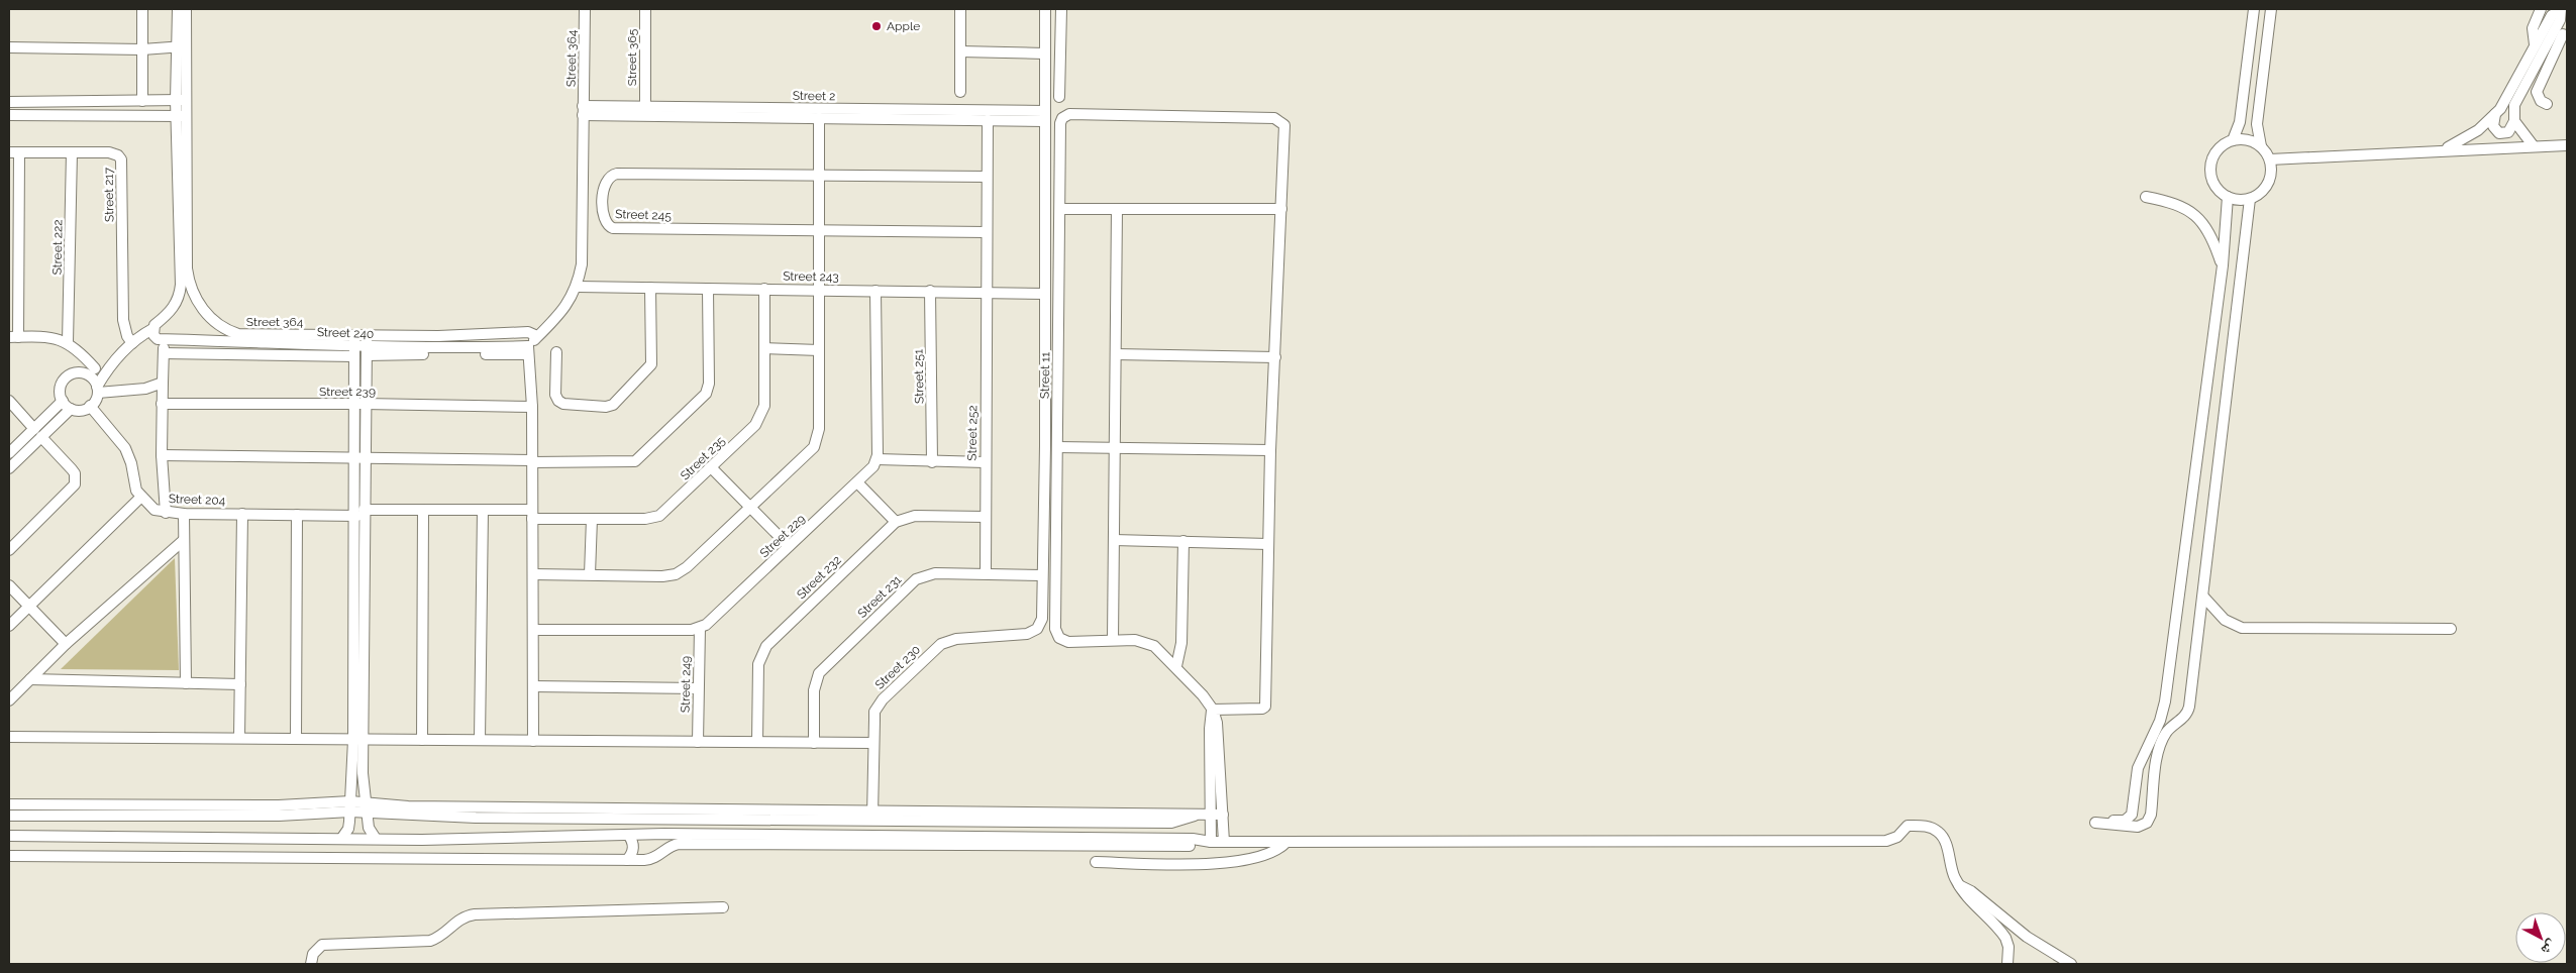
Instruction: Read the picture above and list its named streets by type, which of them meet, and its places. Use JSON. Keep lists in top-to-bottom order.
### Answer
{
  "streets": {
    "street": [
      "Street 365",
      "Street 364",
      "Street 2",
      "Street 217",
      "Street 245",
      "Street 222",
      "Street 243",
      "Street 240",
      "Street 11",
      "Street 251",
      "Street 239",
      "Street 252",
      "Street 235",
      "Street 204",
      "Street 229",
      "Street 232",
      "Street 231",
      "Street 230",
      "Street 249"
    ]
  },
  "crossings": [
    ["Street 365", "Street 2"],
    ["Street 364", "Street 2"],
    ["Street 364", "Street 243"],
    ["Street 364", "Street 240"],
    ["Street 2", "Street 11"],
    ["Street 2", "Street 252"],
    ["Street 217", "Street 222"],
    ["Street 245", "Street 252"],
    ["Street 243", "Street 11"],
    ["Street 243", "Street 251"],
    ["Street 243", "Street 252"],
    ["Street 243", "Street 235"],
    ["Street 11", "Street 231"],
    ["Street 11", "Street 230"],
    ["Street 252", "Street 231"],
    ["Street 235", "Street 204"],
    ["Street 229", "Street 249"]
  ],
  "places": ["Apple"],
  "north": "bottom right"
}
